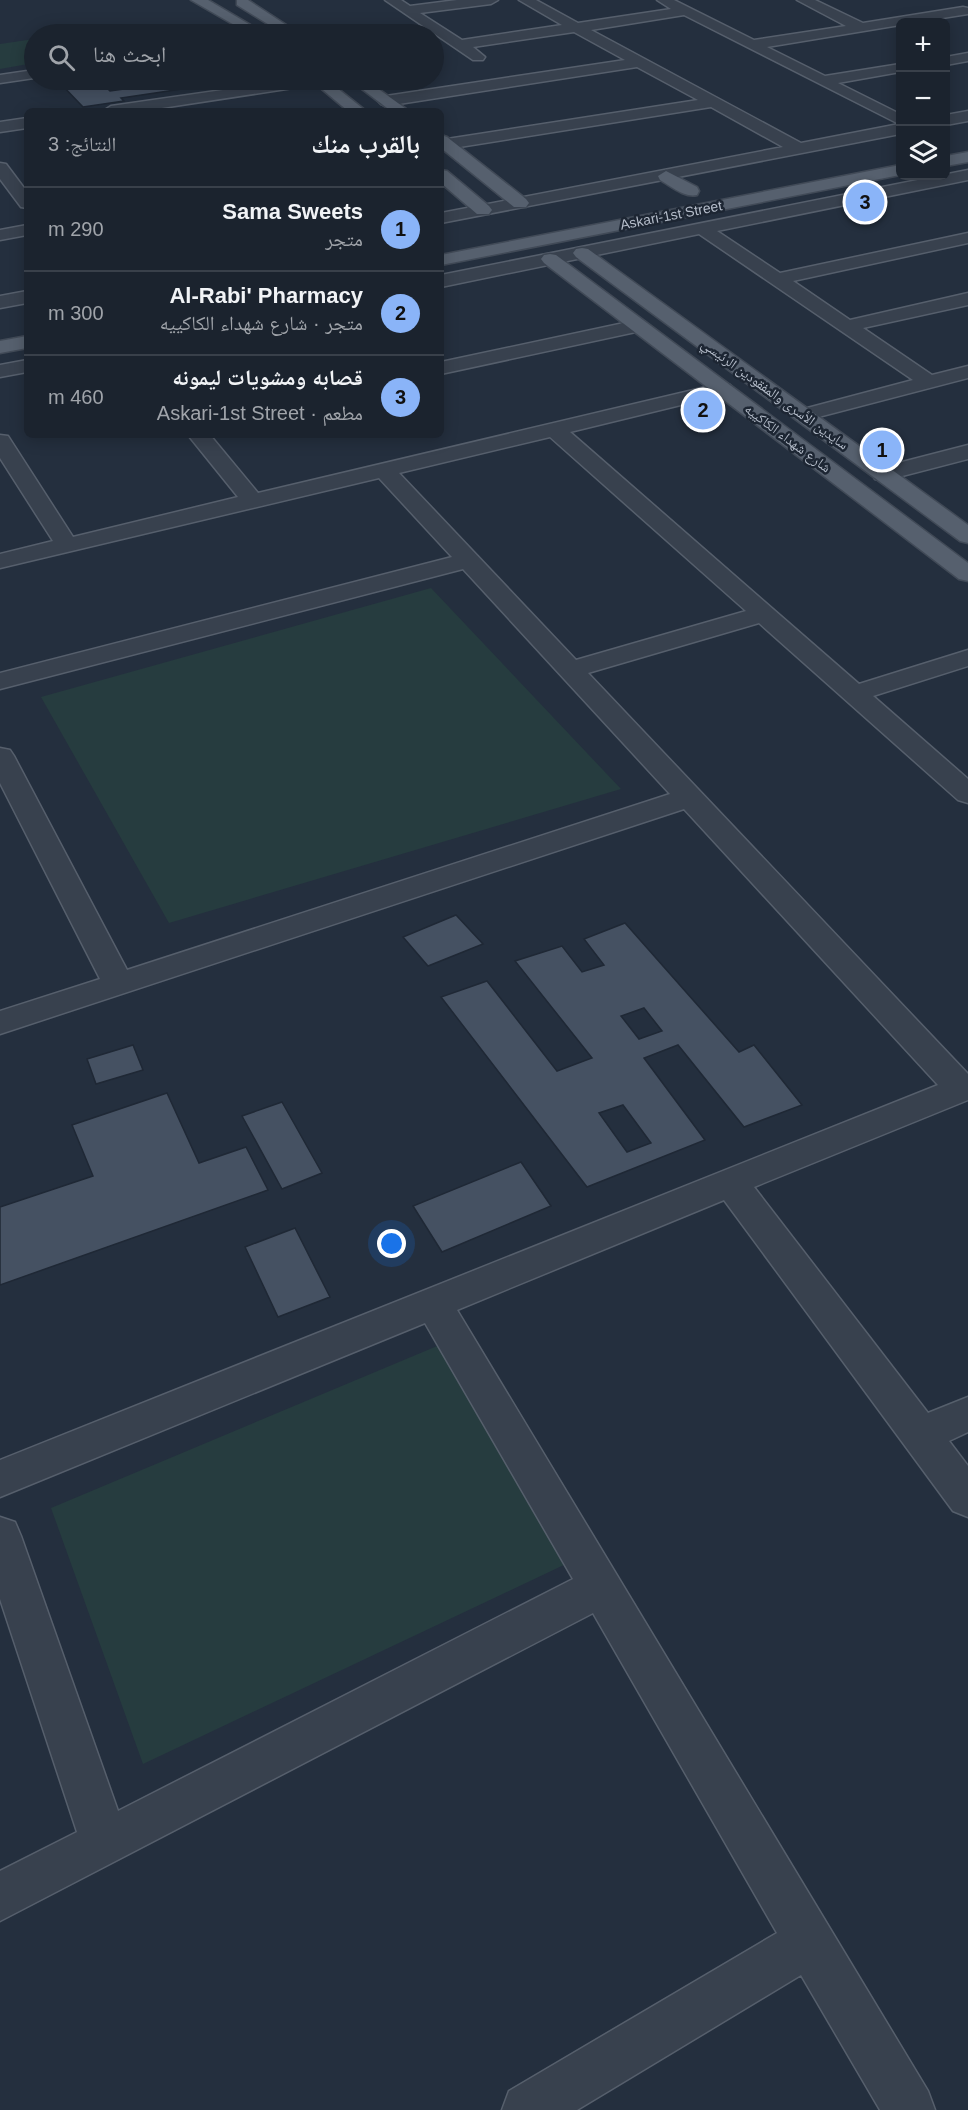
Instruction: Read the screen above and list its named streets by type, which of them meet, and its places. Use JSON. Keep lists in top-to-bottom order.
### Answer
{
  "streets": {
    "main road": ["Askari-1st Street", "سايدين الأسرى والمفقودين الرئيسي", "شارع شهداء الكاكييه"]
  },
  "page": {
    "map_buttons": ["+", "−"],
    "search": "ابحث هنا",
    "heading": ["بالقرب منك", "النتائج: 3"],
    "pins": ["3", "2", "1"],
    "list": [
      {
        "mark": "1",
        "name": "Sama Sweets",
        "note": "متجر",
        "value": "290 m"
      },
      {
        "mark": "2",
        "name": "Al-Rabi' Pharmacy",
        "note": "متجر · شارع شهداء الكاكييه",
        "value": "300 m"
      },
      {
        "mark": "3",
        "name": "قصابه ومشويات ليمونه",
        "note": "مطعم · Askari-1st Street",
        "value": "460 m"
      }
    ]
  }
}
